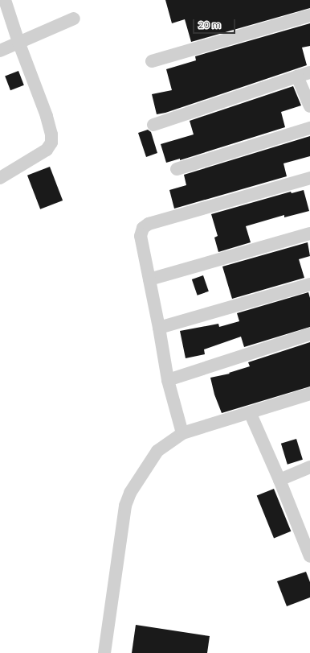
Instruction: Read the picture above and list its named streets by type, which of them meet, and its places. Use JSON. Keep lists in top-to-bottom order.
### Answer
{
  "scale_bar": "20 m"
}
